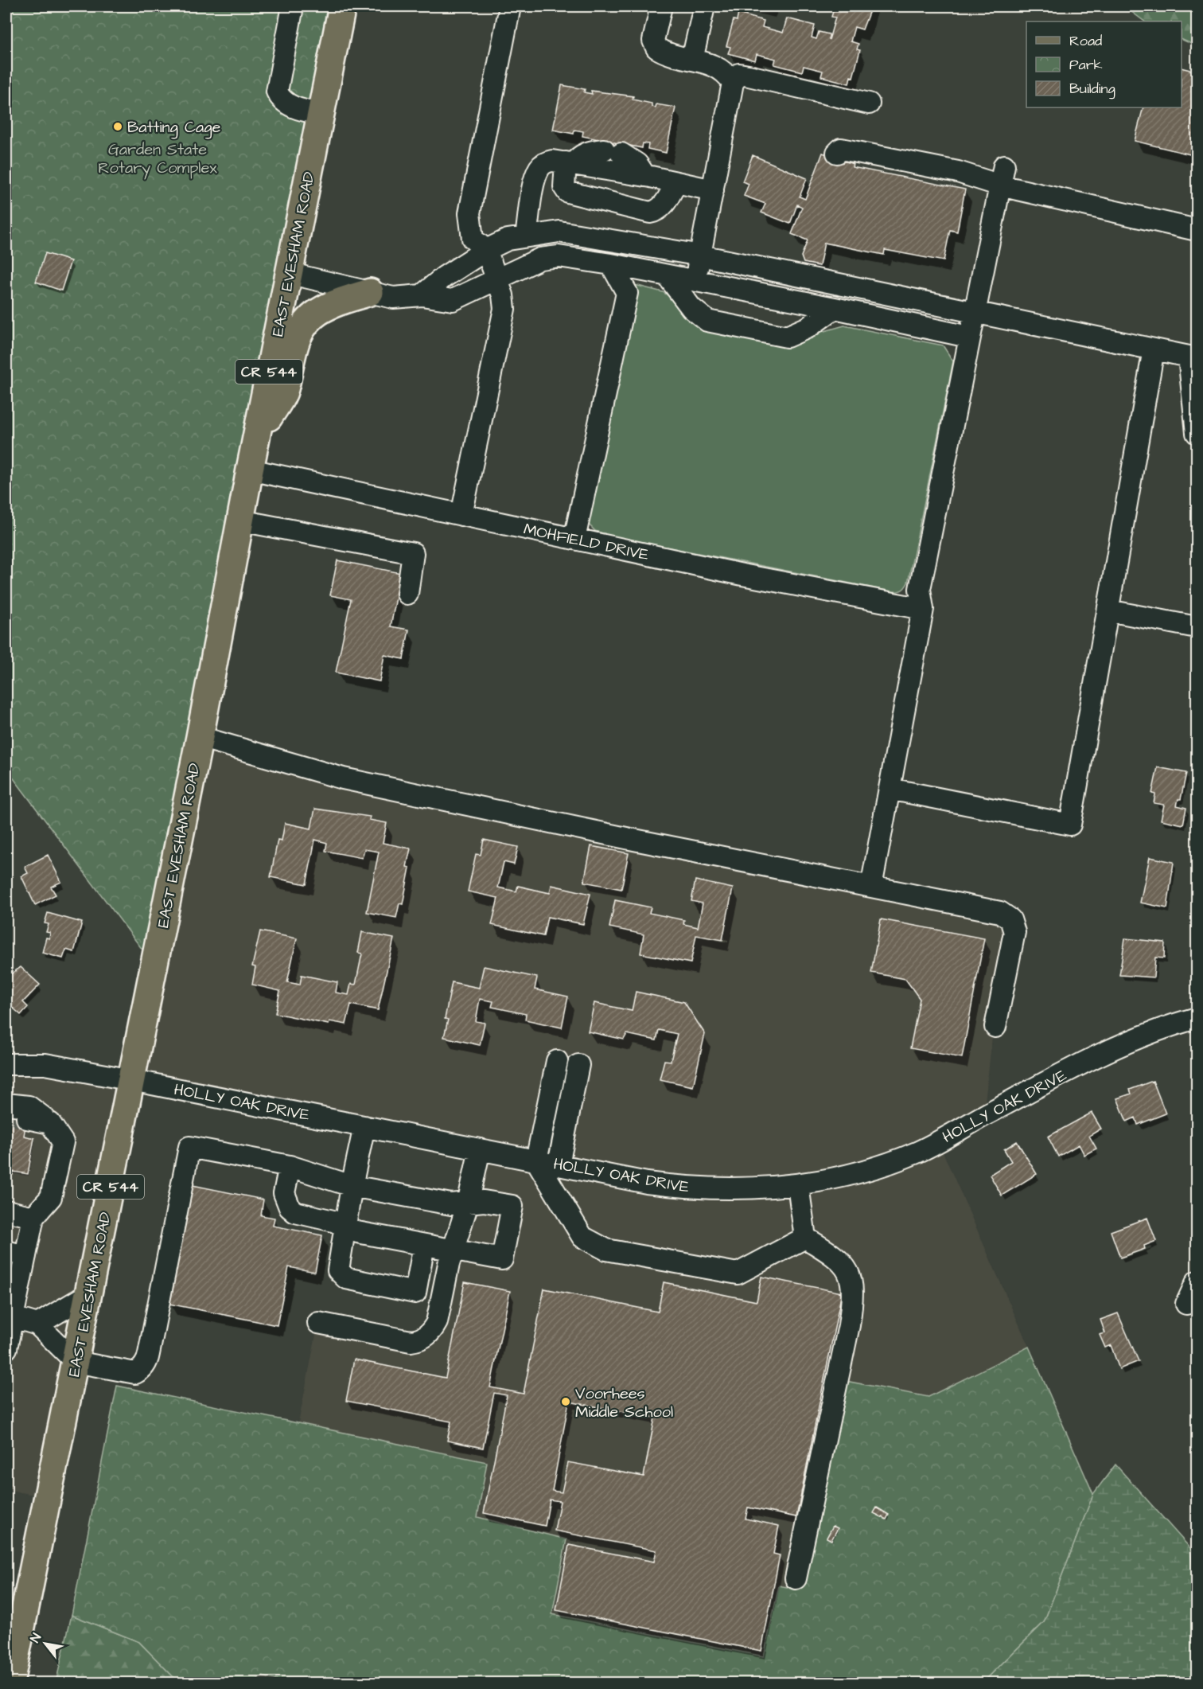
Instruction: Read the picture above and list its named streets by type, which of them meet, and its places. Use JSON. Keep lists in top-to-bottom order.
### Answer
{
  "streets": {
    "main road": ["EAST EVESHAM ROAD", "CR 544"],
    "street": ["MOHFIELD DRIVE", "HOLLY OAK DRIVE"]
  },
  "crossings": [
    ["EAST EVESHAM ROAD", "MOHFIELD DRIVE"],
    ["EAST EVESHAM ROAD", "HOLLY OAK DRIVE"]
  ],
  "parks": ["Garden State Rotary Complex"],
  "places": ["Batting Cage", "Voorhees Middle School"],
  "legend": ["Road", "Park", "Building"],
  "north": "top left"
}
